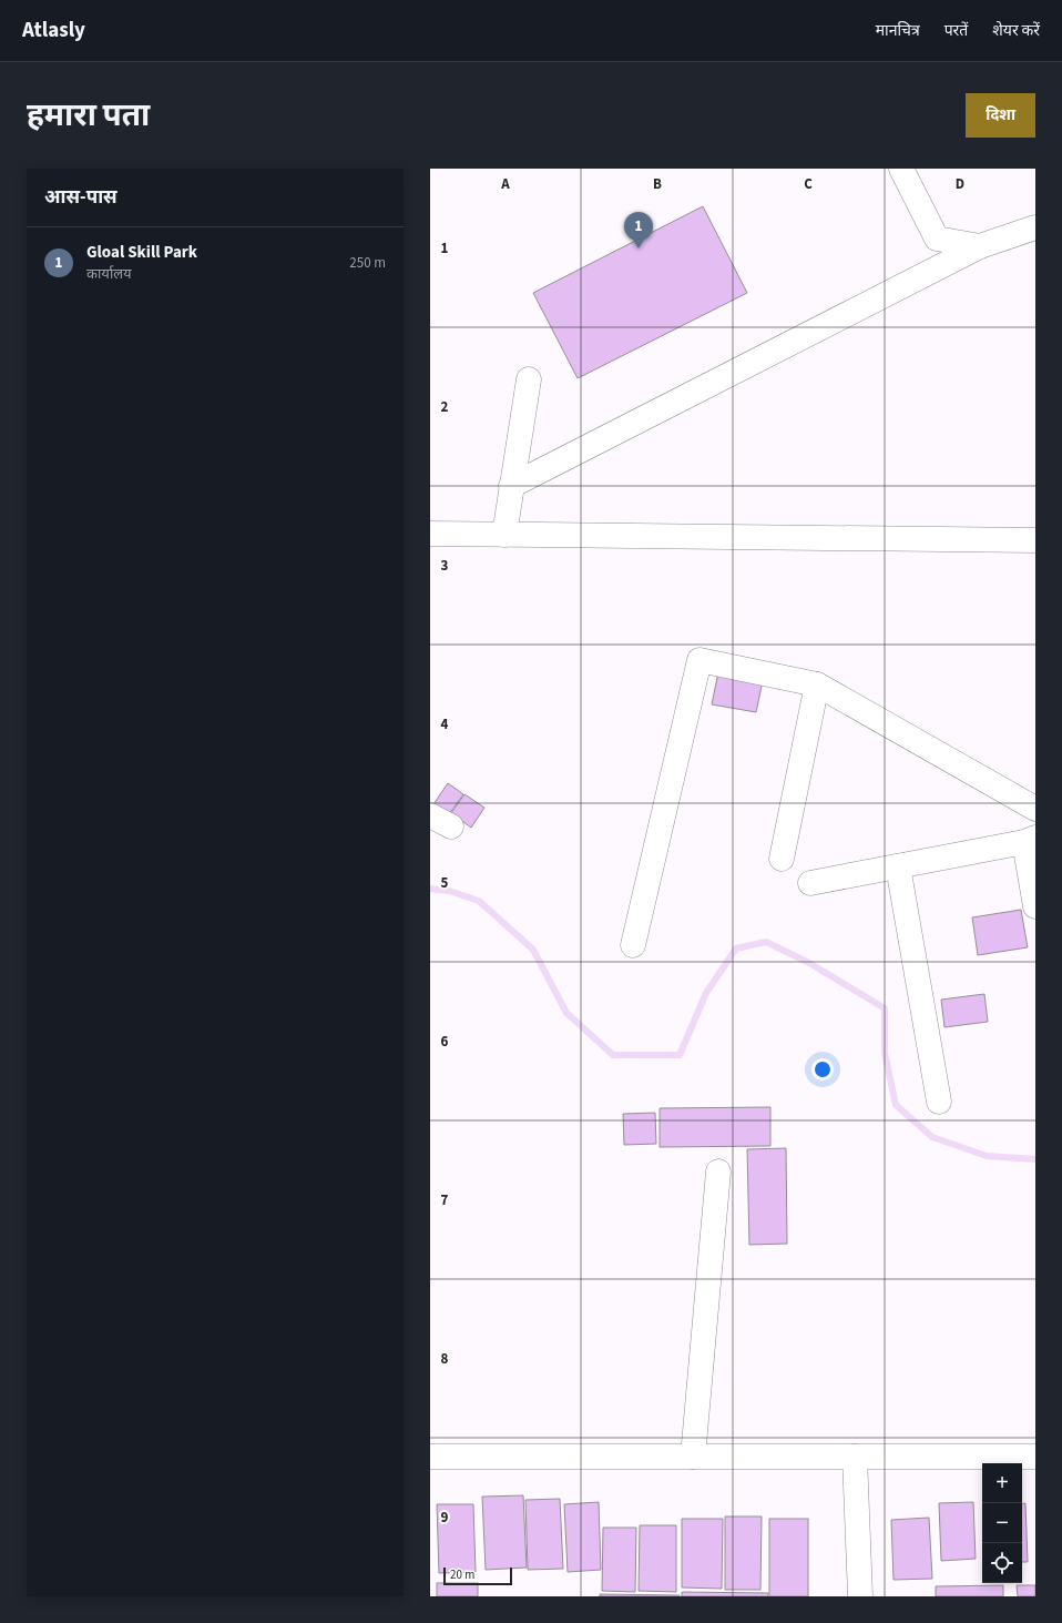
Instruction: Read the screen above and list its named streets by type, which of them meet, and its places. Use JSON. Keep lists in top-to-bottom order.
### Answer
{
  "scale_bar": "20 m",
  "page": {
    "header": "Atlasly",
    "nav": ["मानचित्र", "परतें", "शेयर करें"],
    "title": "हमारा पता",
    "buttons": "दिशा",
    "heading": "आस-पास",
    "pins": "1",
    "list": [
      {
        "mark": "1",
        "name": "Gloal Skill Park",
        "note": "कार्यालय",
        "value": "250 m"
      }
    ],
    "map_buttons": ["+", "−"],
    "scale": "20 m"
  },
  "grid": {
    "columns": [
      "A",
      "B",
      "C",
      "D"
    ],
    "rows": [
      "1",
      "2",
      "3",
      "4",
      "5",
      "6",
      "7",
      "8",
      "9"
    ]
  }
}
